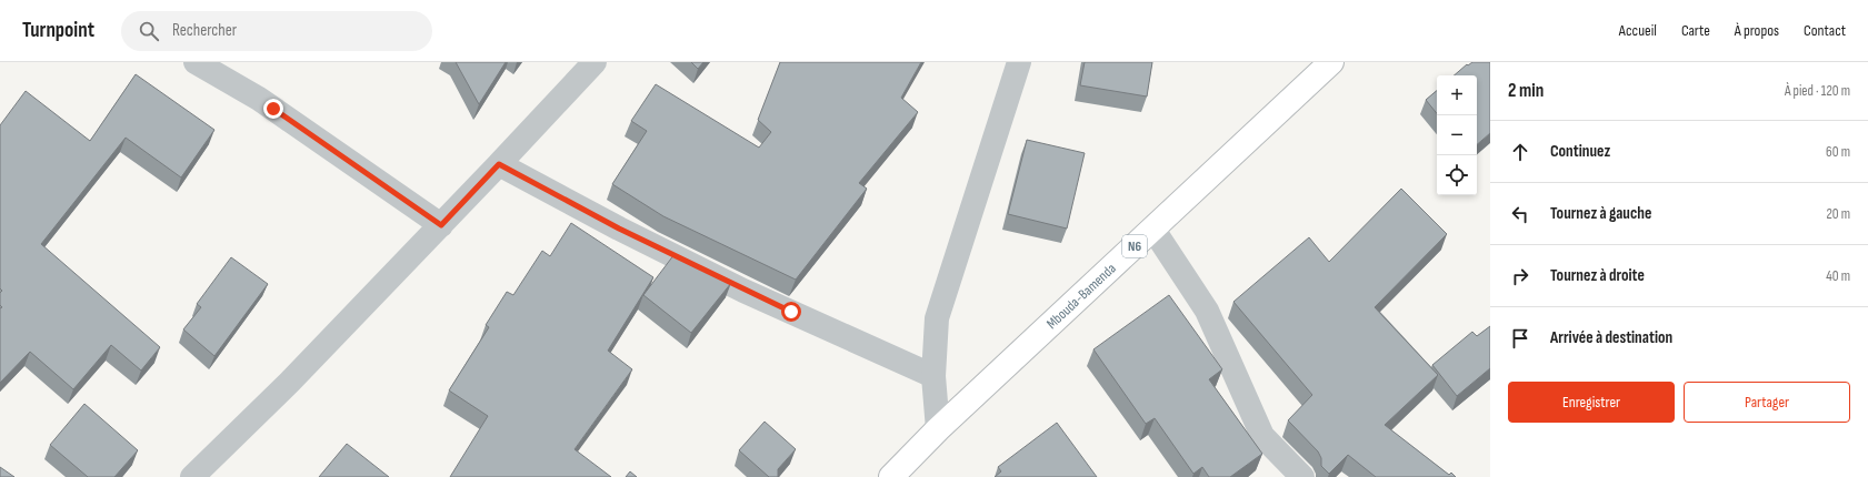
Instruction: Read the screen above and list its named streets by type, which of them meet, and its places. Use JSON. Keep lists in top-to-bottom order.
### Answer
{
  "streets": {
    "highway": ["N6", "Mbouda-Bamenda"]
  },
  "page": {
    "header": "Turnpoint",
    "search": "Rechercher",
    "nav": [
      "Accueil",
      "Carte",
      "À propos",
      "Contact"
    ],
    "heading": ["2 min", "À pied · 120 m"],
    "map_buttons": ["+", "−"],
    "list": [
      ["Continuez", "60 m"],
      ["Tournez à gauche", "20 m"],
      ["Tournez à droite", "40 m"],
      "Arrivée à destination"
    ],
    "buttons": ["Enregistrer", "Partager"]
  }
}
